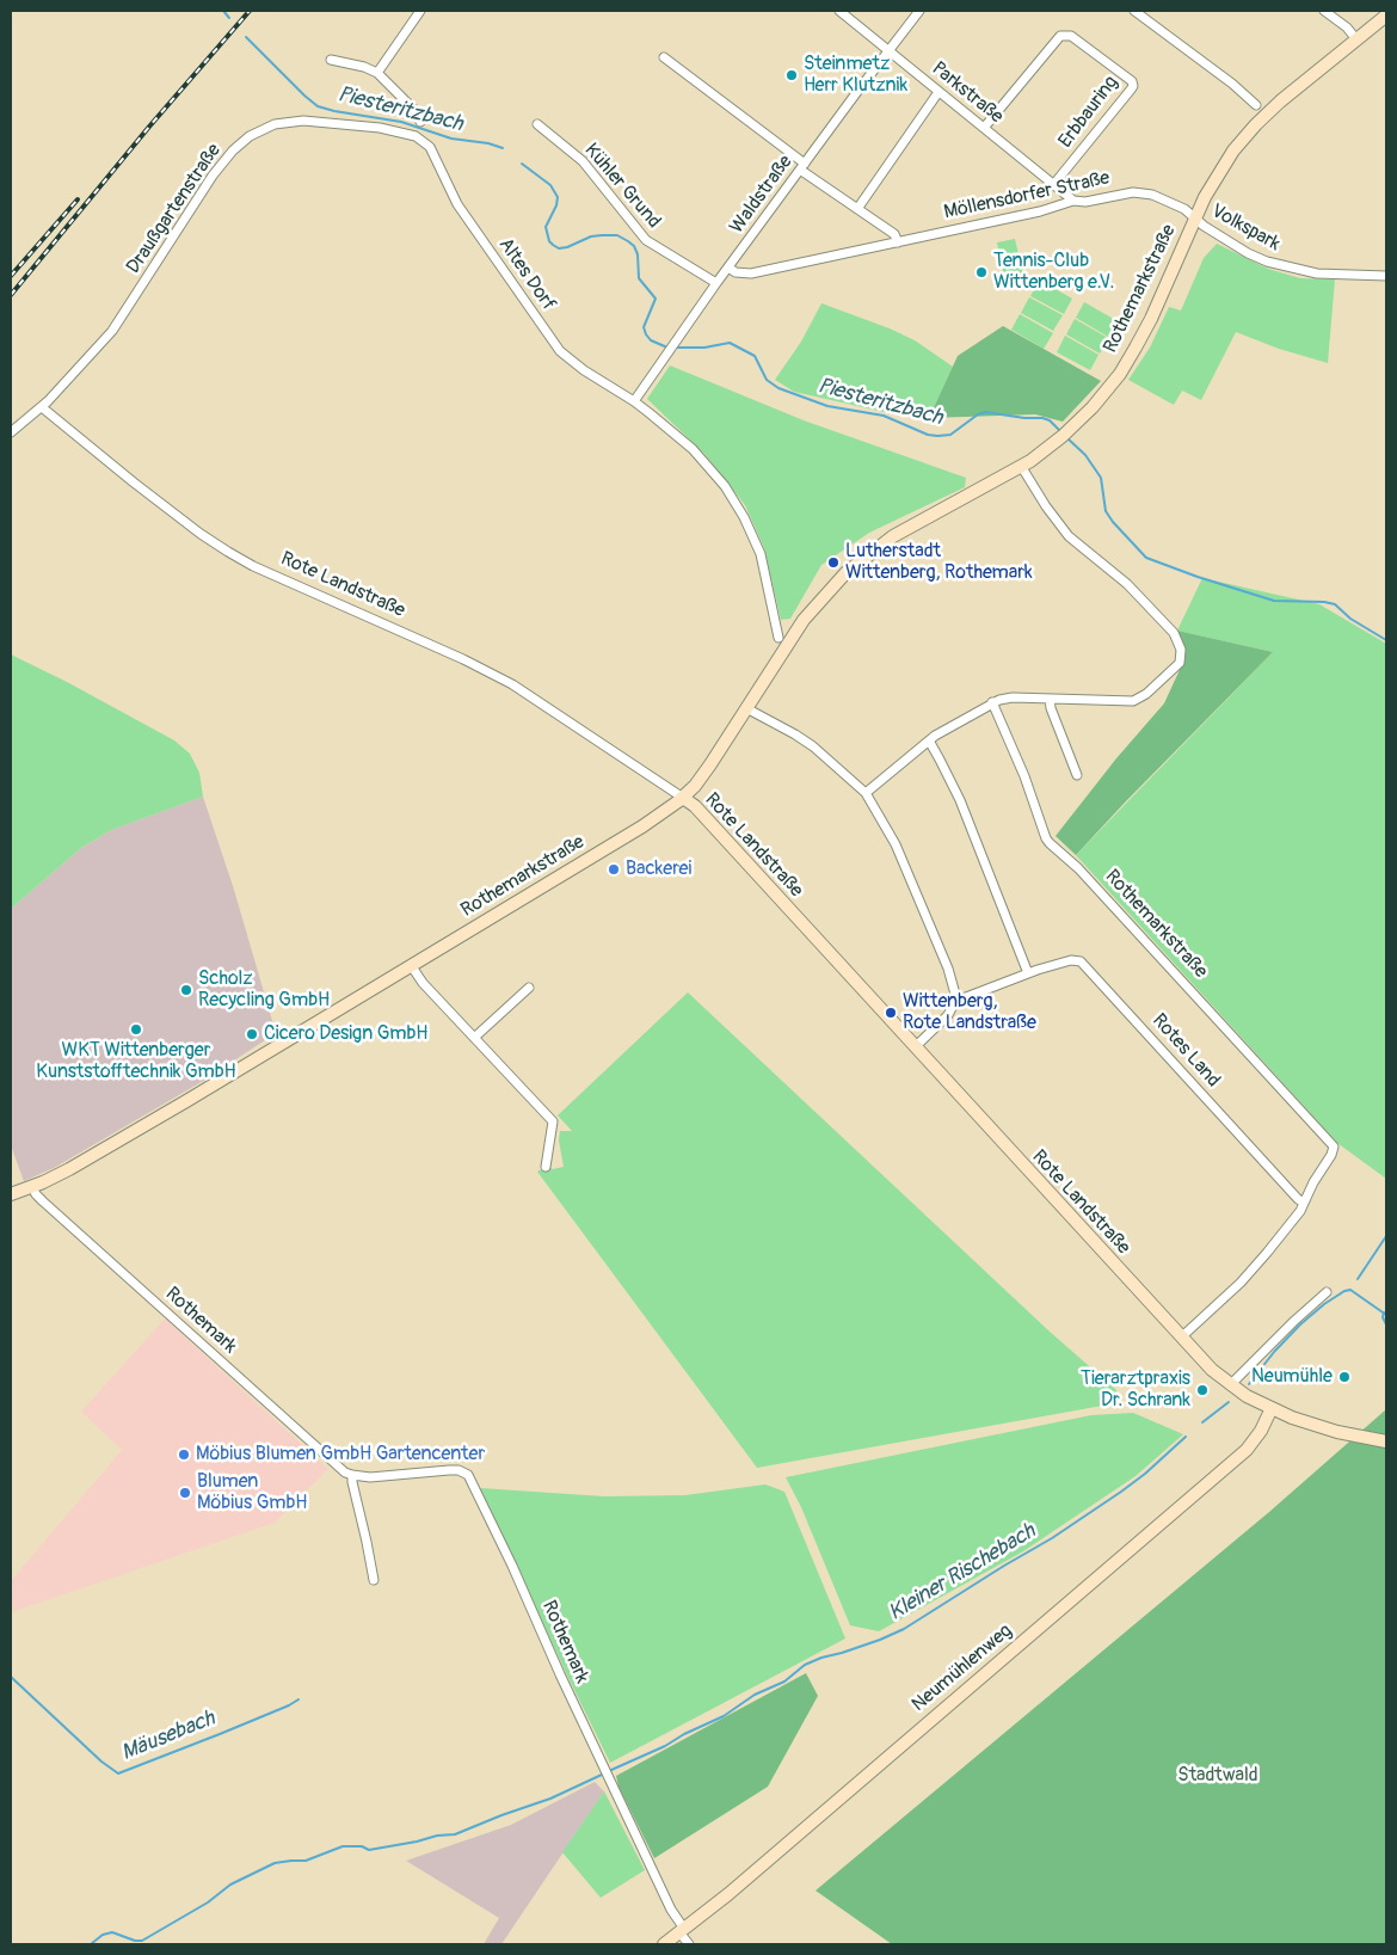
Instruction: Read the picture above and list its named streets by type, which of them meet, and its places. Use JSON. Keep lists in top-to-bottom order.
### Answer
{
  "streets": {
    "street": [
      "Parkstraße",
      "Erbbauring",
      "Kühler Grund",
      "Waldstraße",
      "Möllensdorfer Straße",
      "Draußgartenstraße",
      "Volkspark",
      "Altes Dorf",
      "Rothemarkstraße",
      "Rote Landstraße",
      "Rotes Land",
      "Rothemark",
      "Neumühlenweg"
    ]
  },
  "crossings": [
    ["Parkstraße", "Erbbauring"],
    ["Parkstraße", "Waldstraße"],
    ["Parkstraße", "Möllensdorfer Straße"],
    ["Kühler Grund", "Waldstraße"],
    ["Waldstraße", "Möllensdorfer Straße"],
    ["Waldstraße", "Altes Dorf"],
    ["Möllensdorfer Straße", "Volkspark"],
    ["Möllensdorfer Straße", "Rothemarkstraße"],
    ["Draußgartenstraße", "Altes Dorf"],
    ["Draußgartenstraße", "Rote Landstraße"],
    ["Volkspark", "Rothemarkstraße"],
    ["Rothemarkstraße", "Rote Landstraße"],
    ["Rothemarkstraße", "Rotes Land"],
    ["Rothemarkstraße", "Rothemark"],
    ["Rote Landstraße", "Neumühlenweg"],
    ["Rothemark", "Neumühlenweg"]
  ],
  "water": ["Piesteritzbach", "Kleiner Rischebach", "Mäusebach"],
  "parks": ["Stadtwald"],
  "places": [
    "Steinmetz Herr Klutznik",
    "Tennis-Club Wittenberg e.V.",
    "Lutherstadt Wittenberg, Rothemark",
    "Backerei",
    "Scholz Recycling GmbH",
    "Wittenberg, Rote Landstraße",
    "WKT Wittenberger Kunststofftechnik GmbH",
    "Cicero Design GmbH",
    "Neumühle",
    "Tierarztpraxis Dr. Schrank",
    "Möbius Blumen GmbH Gartencenter",
    "Blumen Möbius GmbH"
  ]
}
